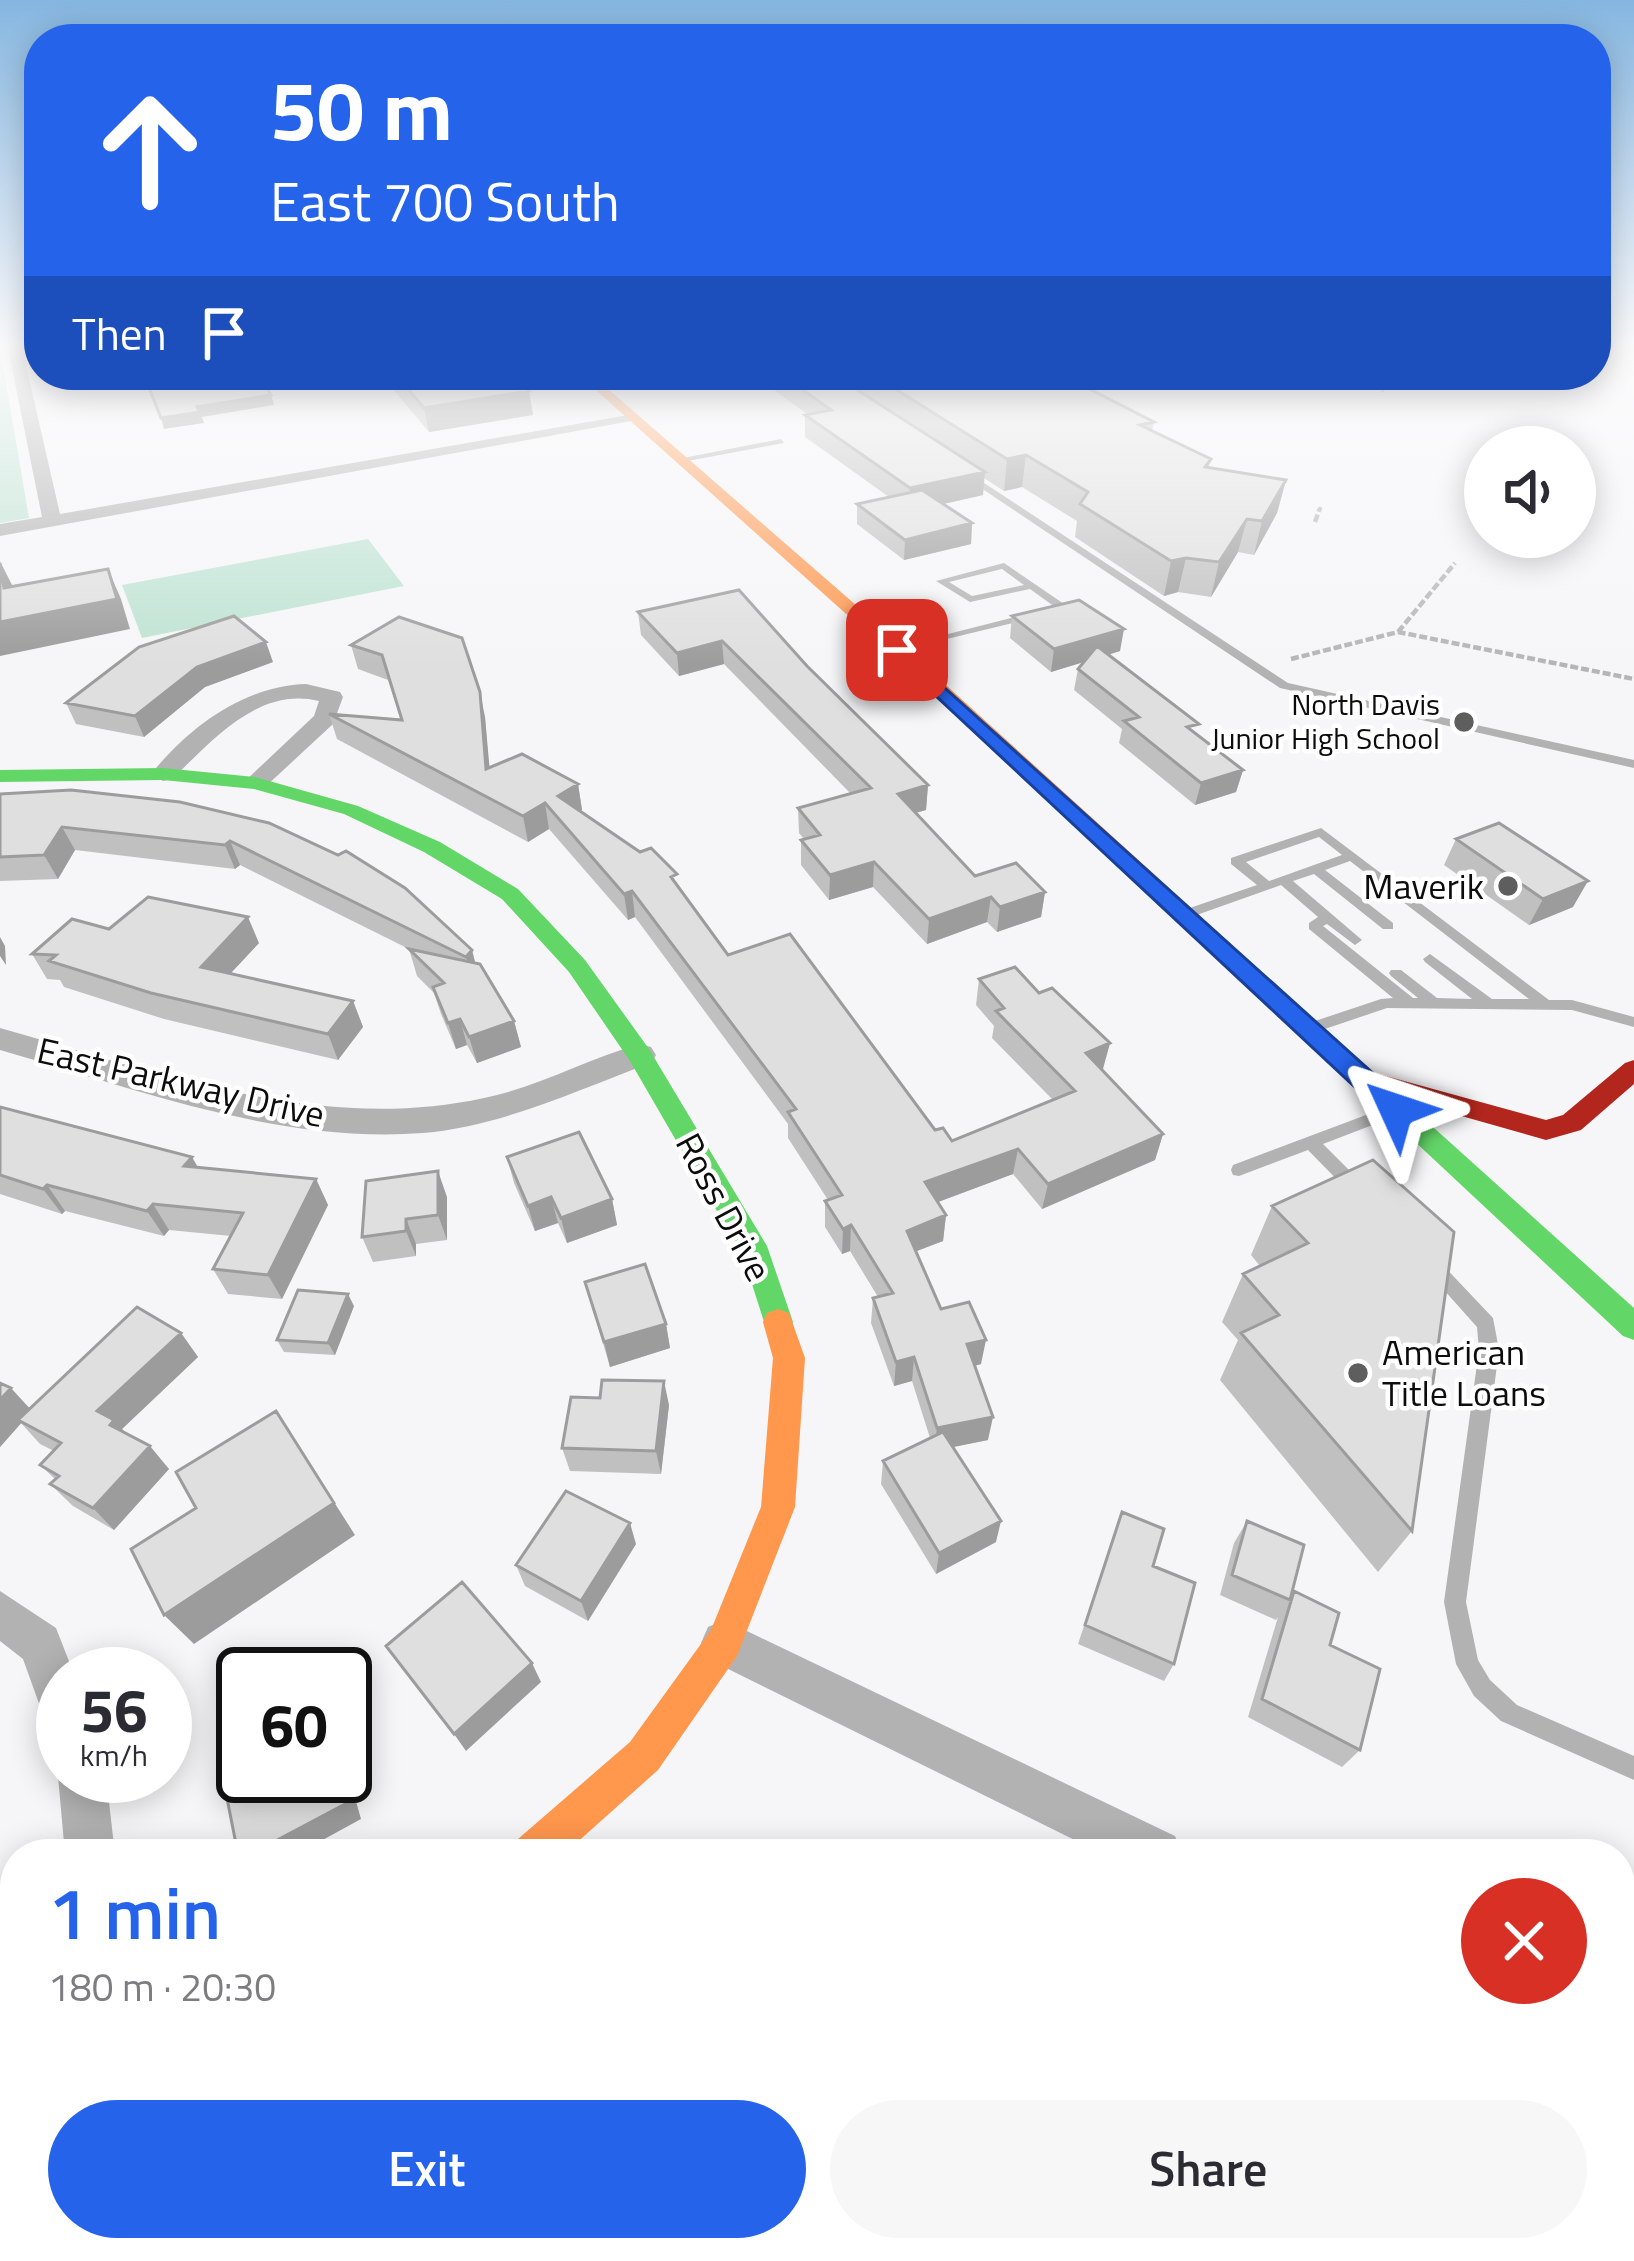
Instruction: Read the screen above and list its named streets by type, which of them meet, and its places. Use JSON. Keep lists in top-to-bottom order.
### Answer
{
  "streets": {
    "main road": ["Ross Drive"],
    "street": ["East Parkway Drive"]
  },
  "crossings": [
    ["East Parkway Drive", "Ross Drive"]
  ],
  "places": ["North Davis Junior High School", "Maverik", "American Title Loans"],
  "page": {
    "turn": ["50 m", "East 700 South"],
    "then": "Then",
    "speed": "56 km/h",
    "limit": "60",
    "heading": ["1 min", "180 m · 20:30"],
    "buttons": ["Exit", "Share"]
  }
}
